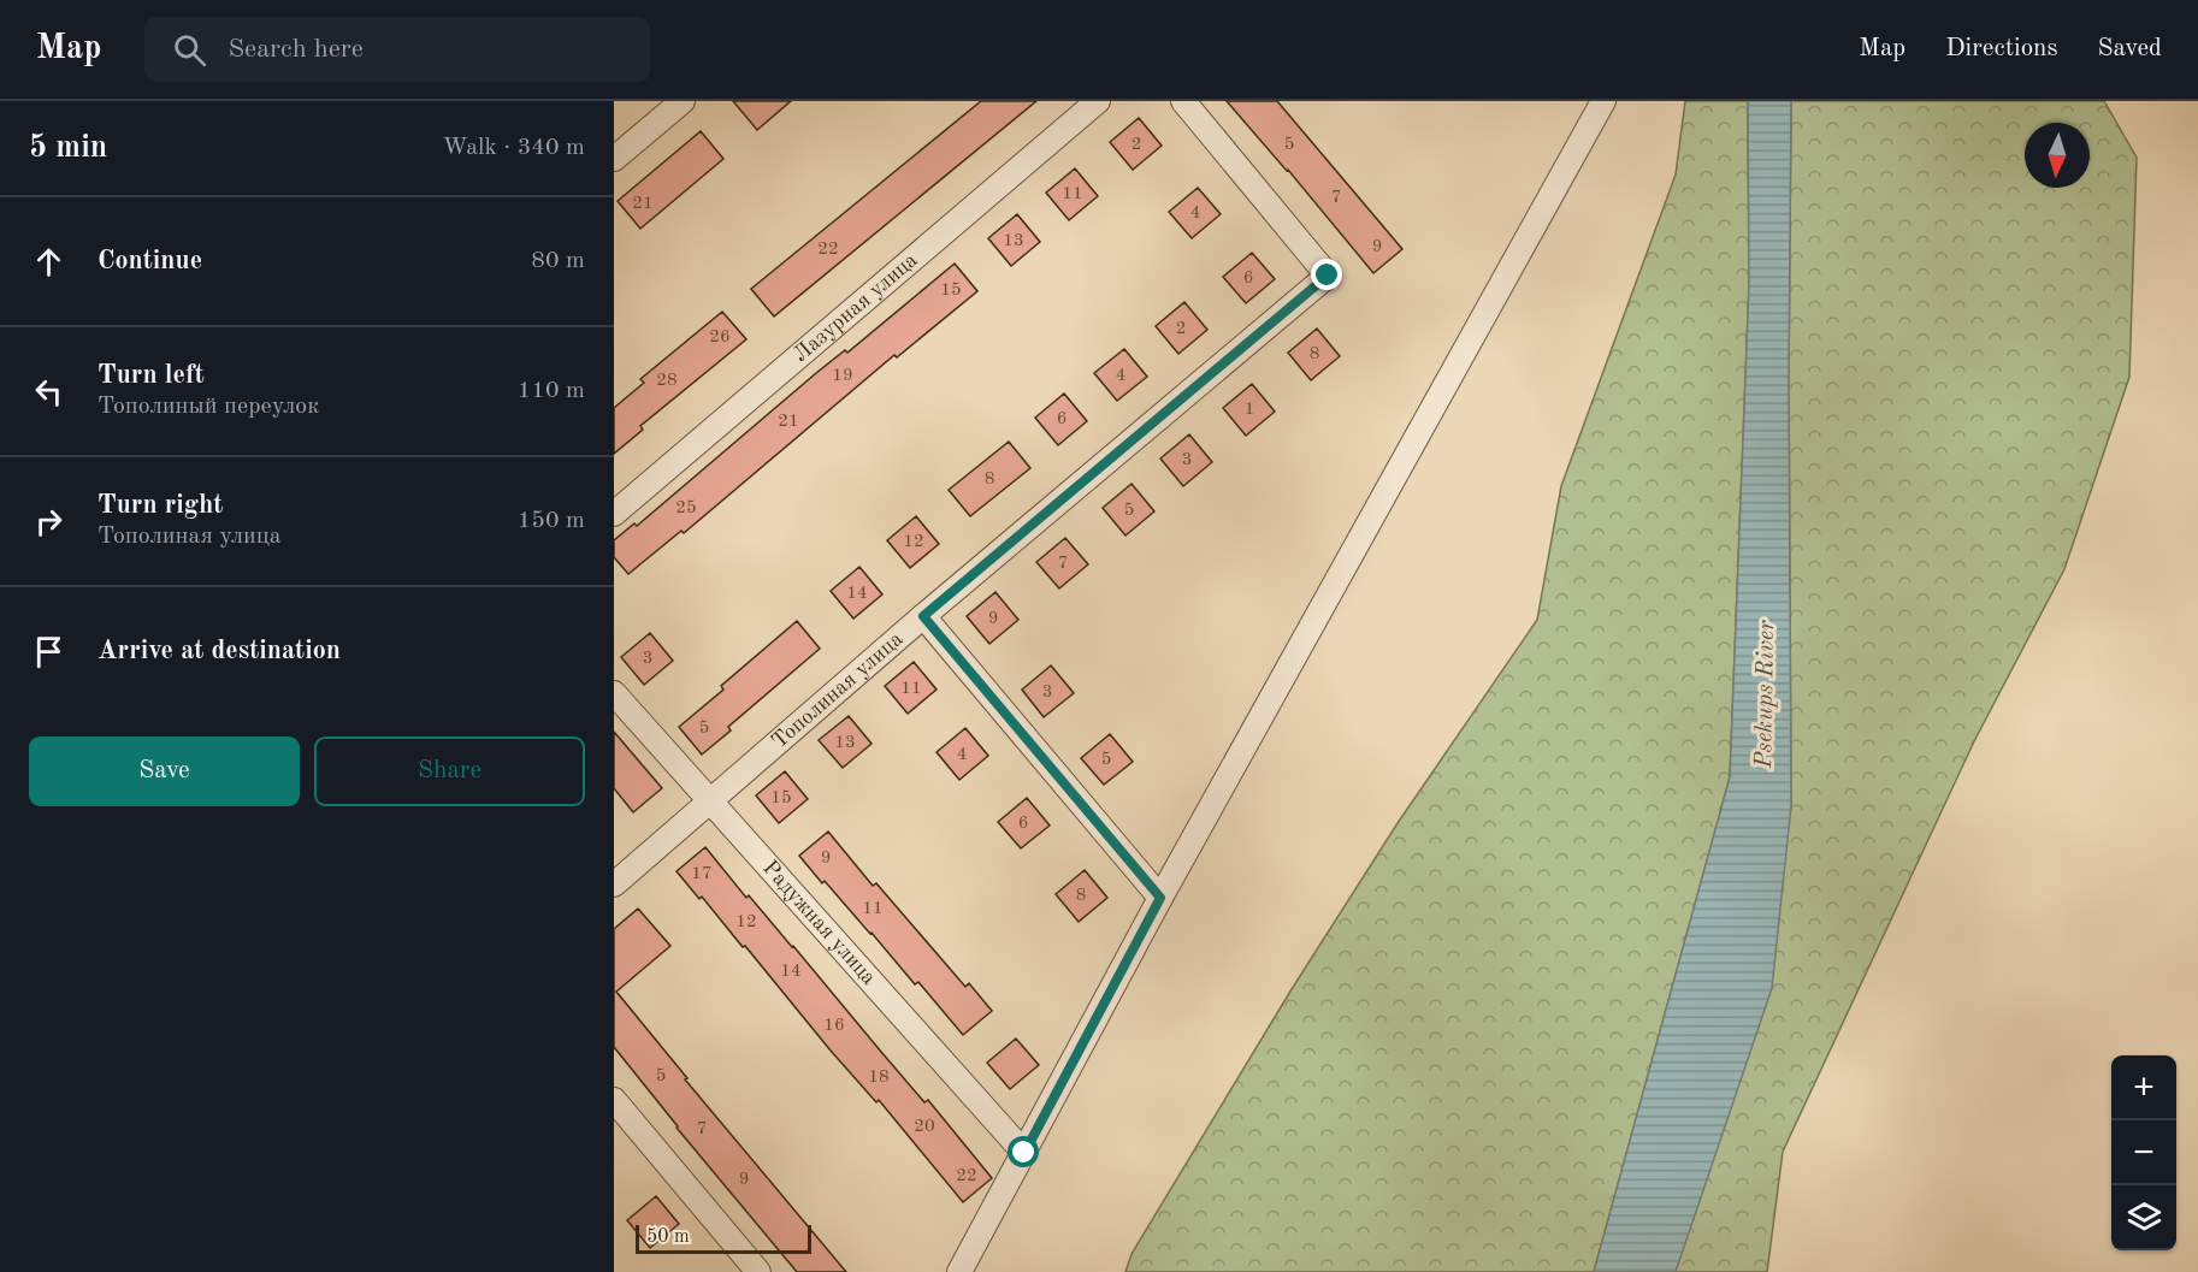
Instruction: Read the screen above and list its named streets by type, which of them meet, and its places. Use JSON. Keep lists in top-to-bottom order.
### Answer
{
  "streets": {
    "street": ["Лазурная улица", "Тополиная улица", "Радужная улица"]
  },
  "crossings": [
    ["Тополиная улица", "Радужная улица"]
  ],
  "water": ["Psekups River"],
  "house_numbers": [
    "2",
    "5",
    "11",
    "7",
    "21",
    "4",
    "13",
    "9",
    "22",
    "6",
    "15",
    "2",
    "26",
    "8",
    "19",
    "4",
    "28",
    "1",
    "6",
    "21",
    "3",
    "8",
    "25",
    "5",
    "12",
    "7",
    "14",
    "9",
    "3",
    "11",
    "3",
    "5",
    "13",
    "4",
    "5",
    "15",
    "6",
    "9",
    "17",
    "8",
    "11",
    "12",
    "14",
    "16",
    "5",
    "18",
    "20",
    "7",
    "22",
    "9"
  ],
  "scale_bar": "50 m",
  "north": "bottom",
  "page": {
    "header": "Map",
    "search": "Search here",
    "nav": ["Map", "Directions", "Saved"],
    "heading": ["5 min", "Walk · 340 m"],
    "list": [
      ["Continue", "80 m"],
      ["Turn left", "Тополиный переулок", "110 m"],
      ["Turn right", "Тополиная улица", "150 m"],
      "Arrive at destination"
    ],
    "buttons": ["Save", "Share"],
    "map_buttons": ["+", "−"],
    "scale": "50 m"
  }
}
